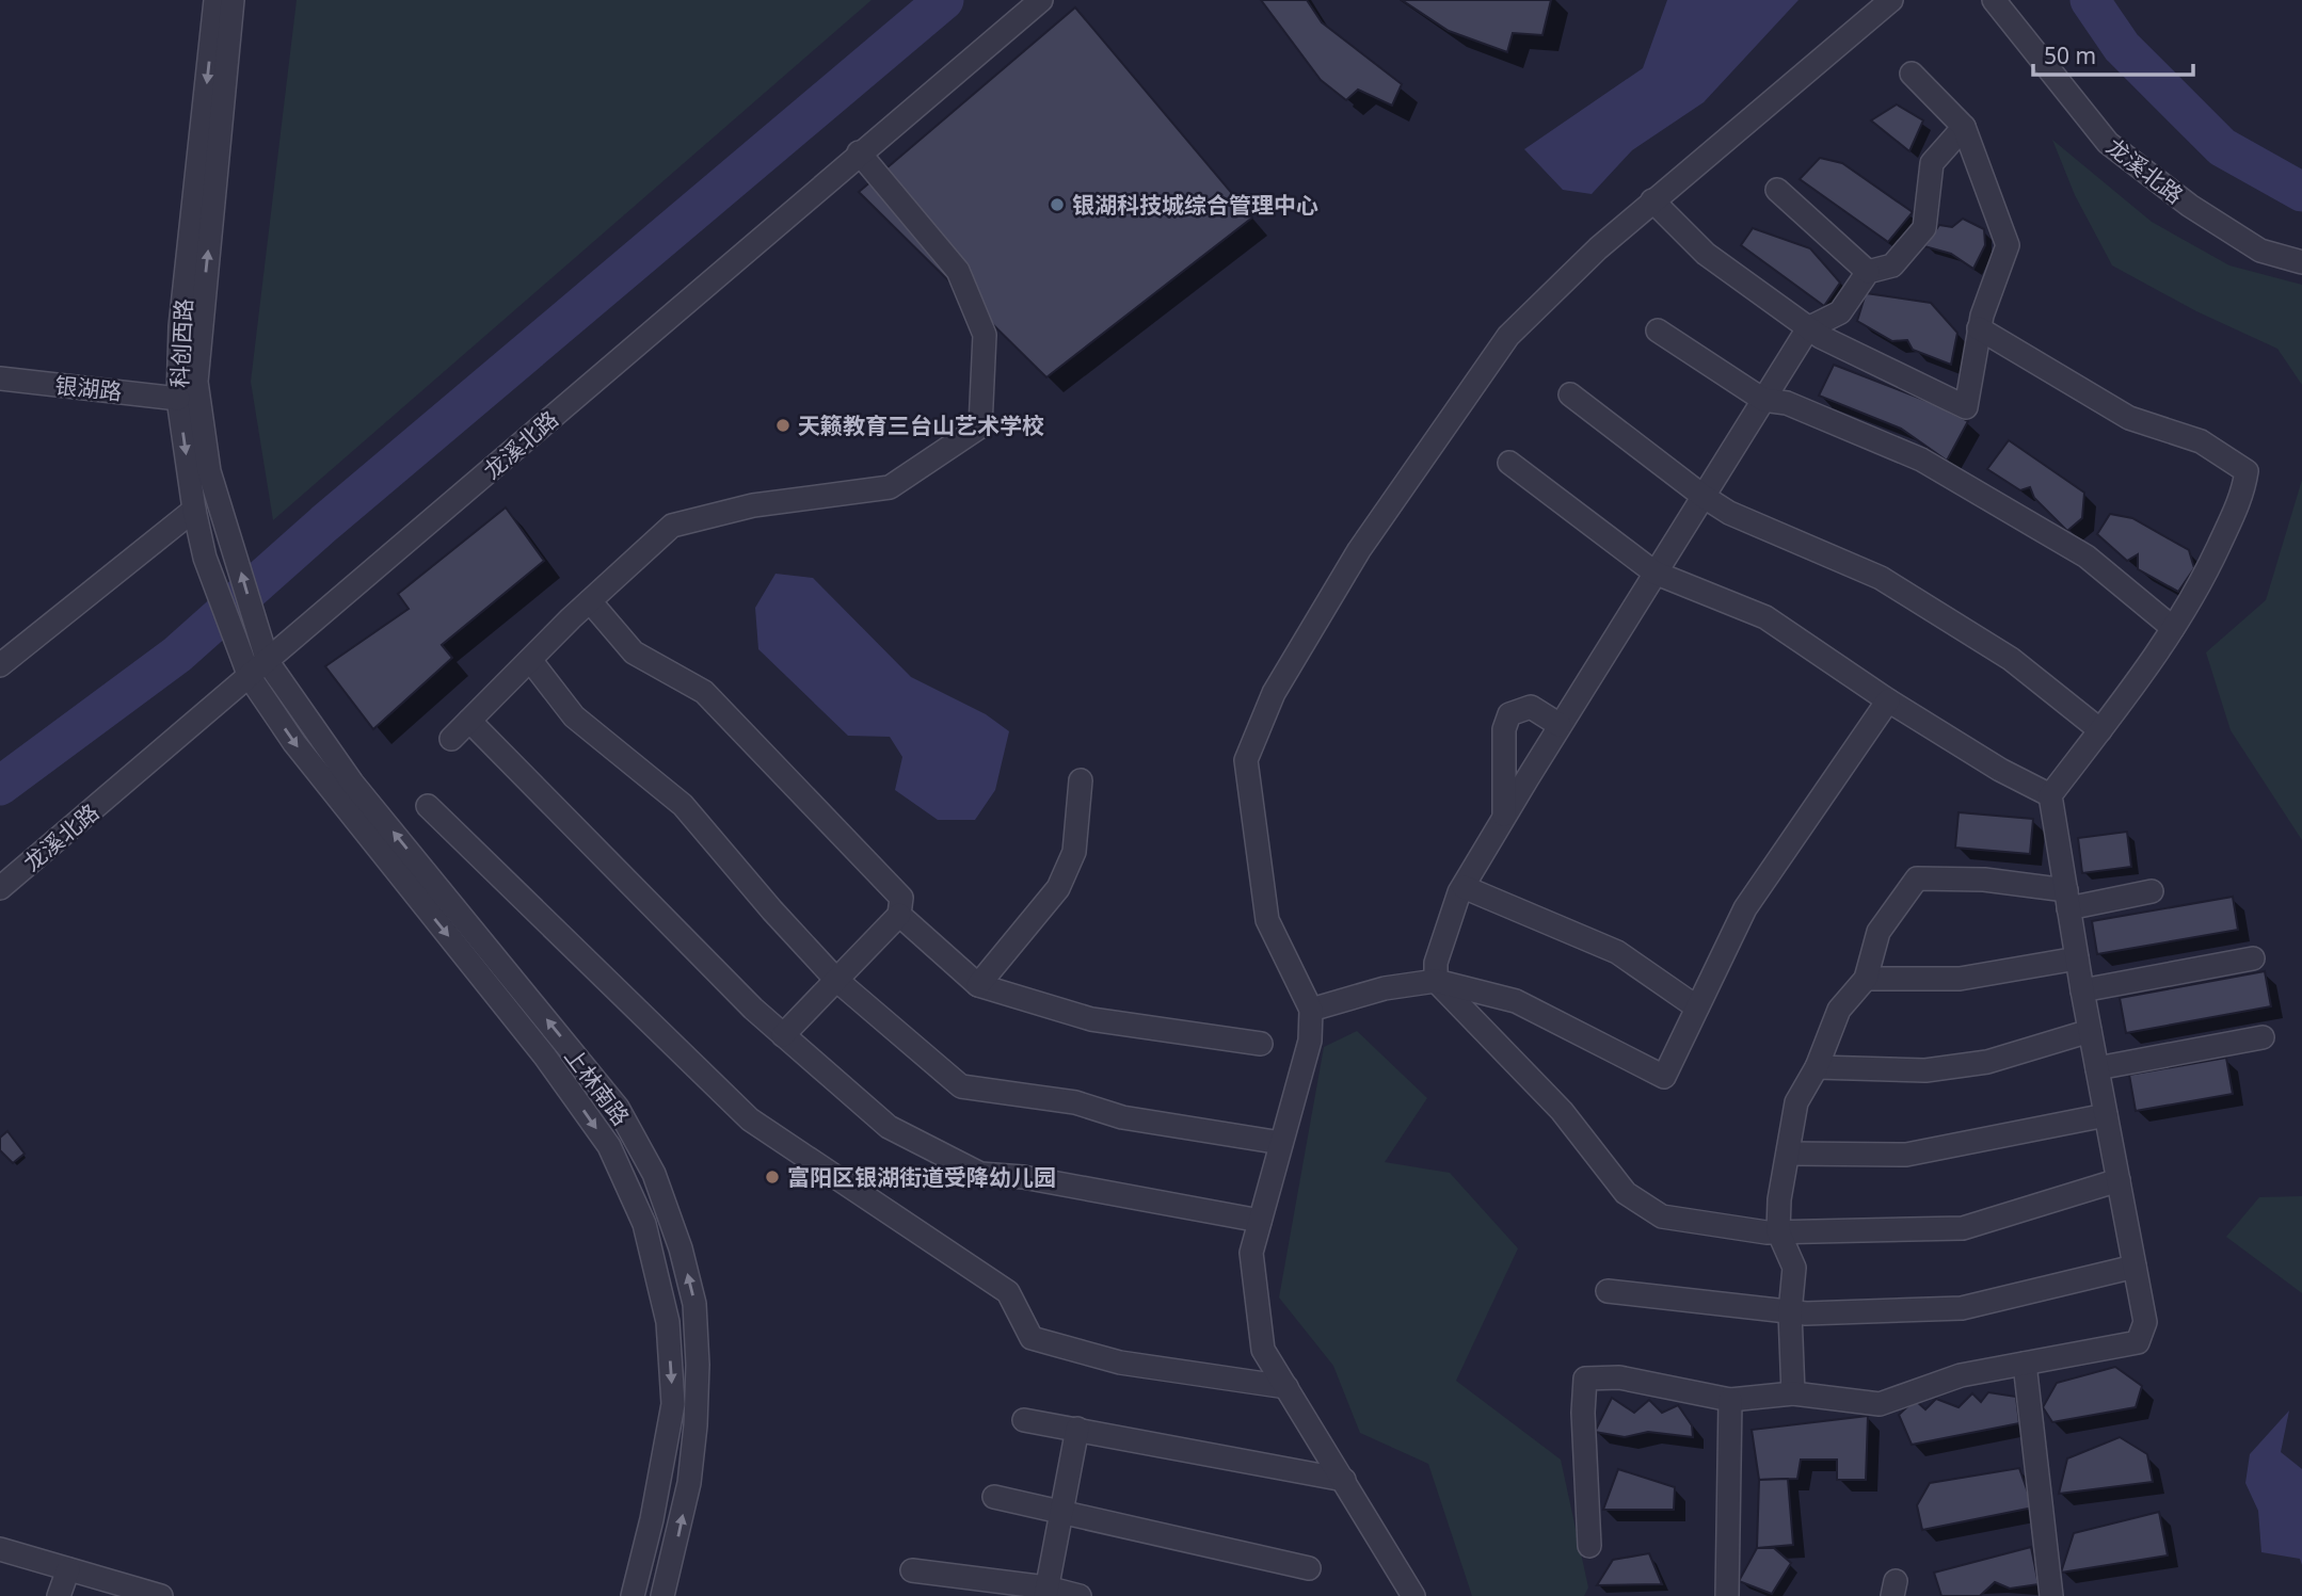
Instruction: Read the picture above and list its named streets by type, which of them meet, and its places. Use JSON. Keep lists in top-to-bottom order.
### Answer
{
  "streets": {
    "street": [
      "龙溪北路",
      "科创西路",
      "银湖路",
      "上林南路"
    ]
  },
  "crossings": [
    ["龙溪北路", "科创西路"],
    ["龙溪北路", "上林南路"],
    ["科创西路", "银湖路"],
    ["科创西路", "上林南路"]
  ],
  "places": ["银湖科技城综合管理中心", "天籁教育三台山艺术学校", "富阳区银湖街道受降幼儿园"],
  "scale_bar": "50 m"
}
